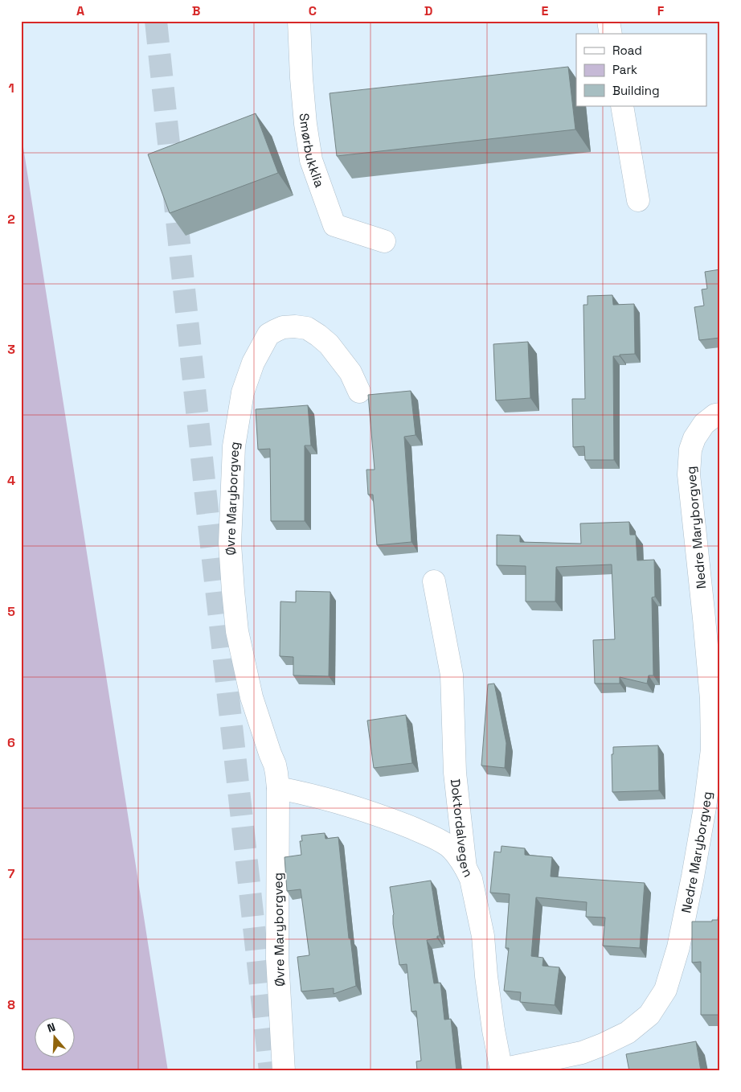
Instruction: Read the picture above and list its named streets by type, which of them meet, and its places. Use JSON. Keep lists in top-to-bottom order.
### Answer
{
  "streets": {
    "street": [
      "Smørbukklia",
      "Øvre Maryborgveg",
      "Nedre Maryborgveg",
      "Doktordalvegen"
    ]
  },
  "crossings": [
    ["Nedre Maryborgveg", "Doktordalvegen"]
  ],
  "legend": ["Road", "Park", "Building"],
  "north": "top",
  "grid": {
    "columns": [
      "A",
      "B",
      "C",
      "D",
      "E",
      "F"
    ],
    "rows": [
      "1",
      "2",
      "3",
      "4",
      "5",
      "6",
      "7",
      "8"
    ]
  }
}
